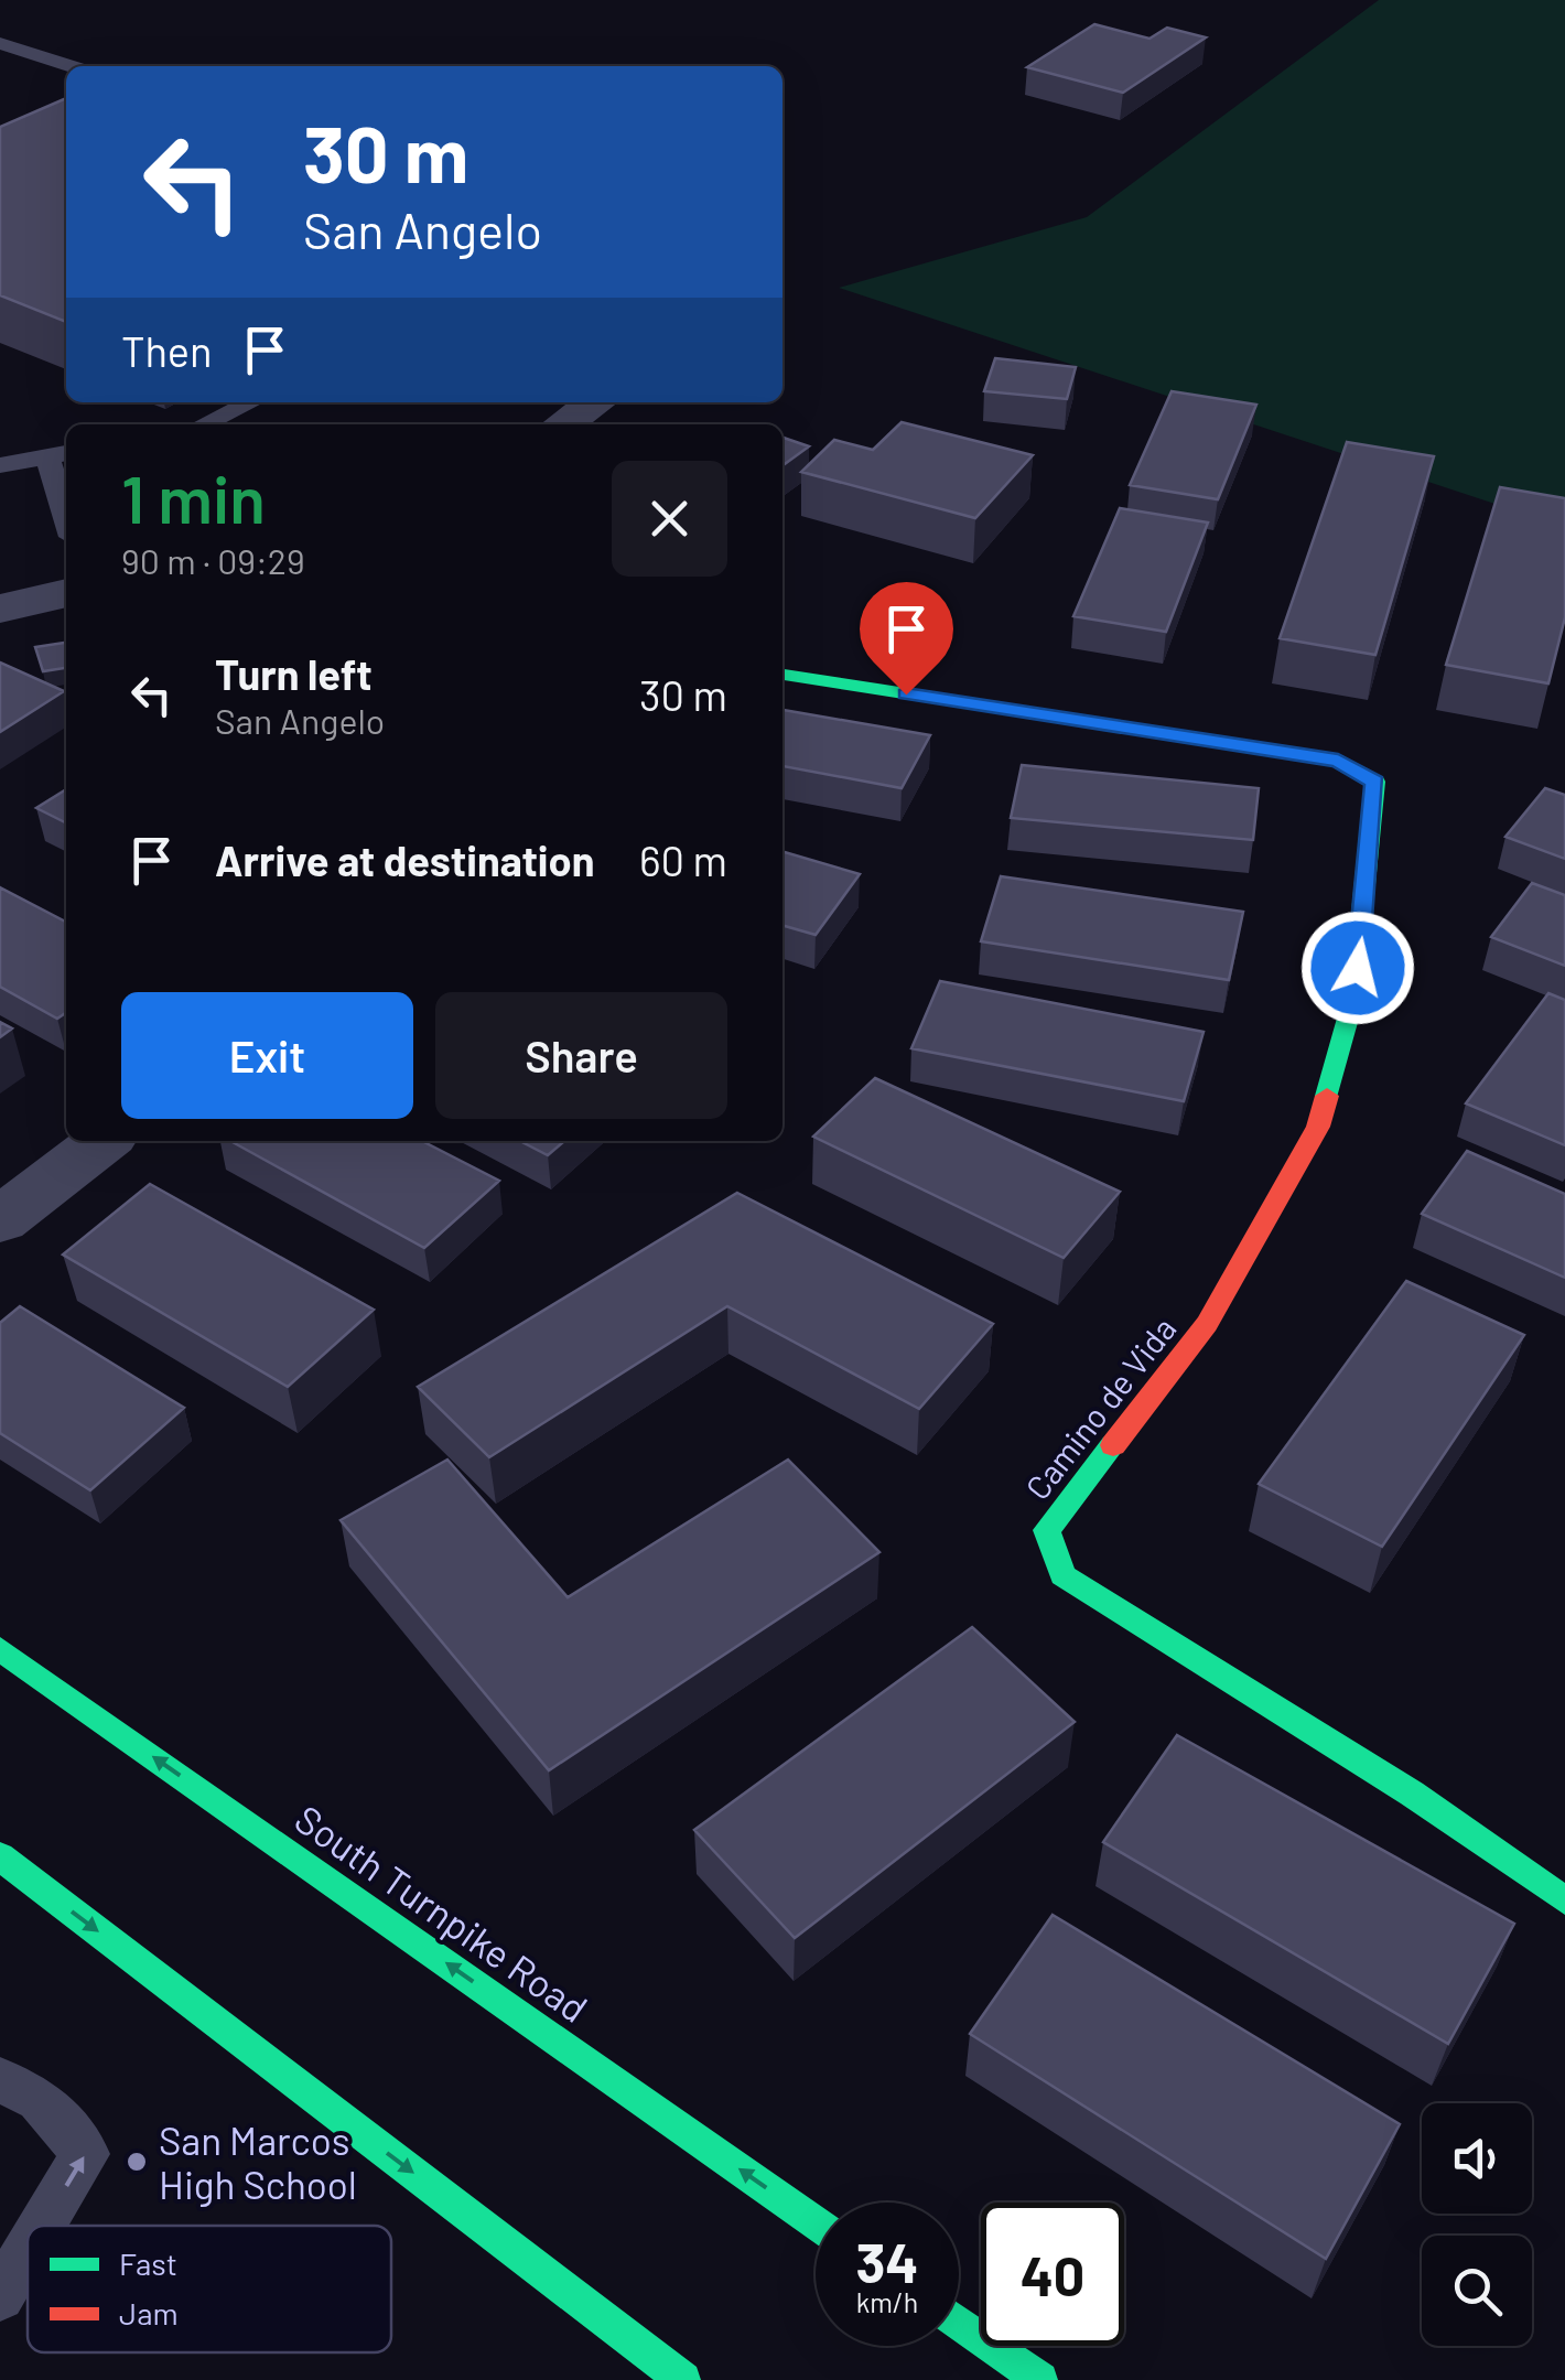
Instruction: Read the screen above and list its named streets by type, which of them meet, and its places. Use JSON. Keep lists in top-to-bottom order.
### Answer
{
  "streets": {
    "street": ["Camino de Vida", "South Turnpike Road"]
  },
  "places": ["San Marcos High School"],
  "legend": ["Fast", "Jam"],
  "page": {
    "turn": ["30 m", "San Angelo"],
    "then": "Then",
    "heading": ["1 min", "90 m · 09:29"],
    "list": [
      {
        "name": "Turn left",
        "note": "San Angelo",
        "value": "30 m"
      },
      {
        "name": "Arrive at destination",
        "value": "60 m"
      }
    ],
    "buttons": ["Exit", "Share"],
    "speed": "34 km/h",
    "limit": "40"
  }
}
